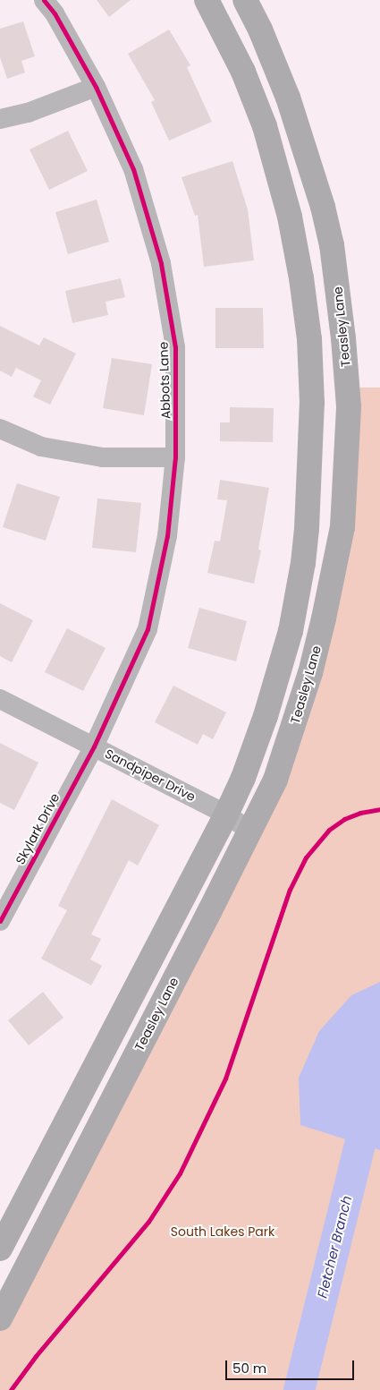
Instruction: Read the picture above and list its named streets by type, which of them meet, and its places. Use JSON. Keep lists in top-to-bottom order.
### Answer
{
  "streets": {
    "main road": ["Teasley Lane"],
    "street": ["Abbots Lane", "Sandpiper Drive", "Skylark Drive"]
  },
  "crossings": [
    ["Teasley Lane", "Sandpiper Drive"],
    ["Abbots Lane", "Sandpiper Drive"],
    ["Abbots Lane", "Skylark Drive"],
    ["Sandpiper Drive", "Skylark Drive"]
  ],
  "water": ["Fletcher Branch"],
  "parks": ["South Lakes Park"],
  "scale_bar": "50 m"
}
